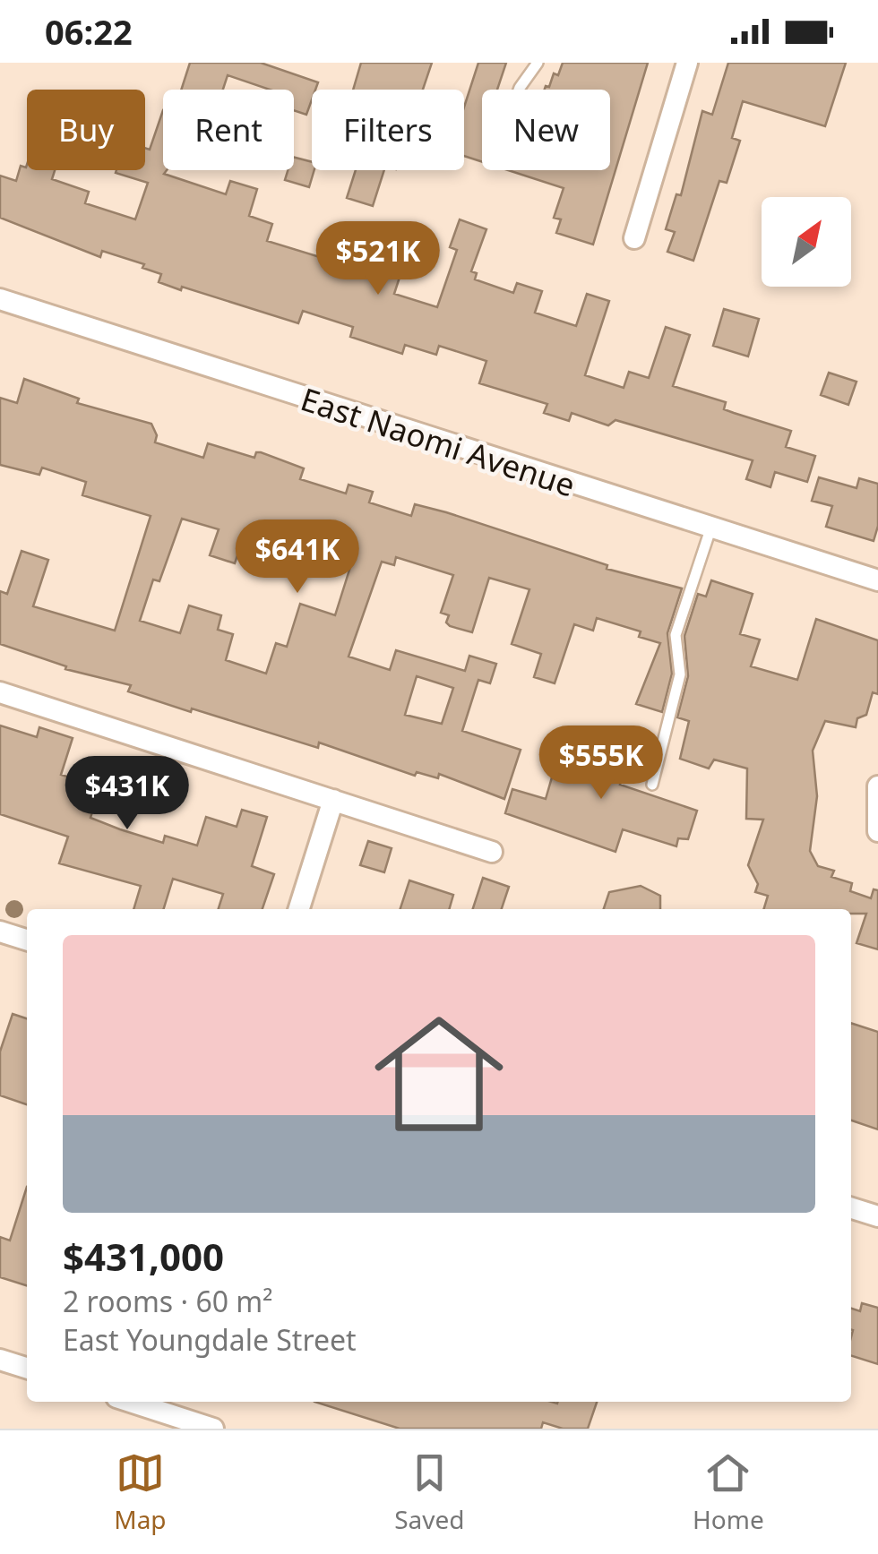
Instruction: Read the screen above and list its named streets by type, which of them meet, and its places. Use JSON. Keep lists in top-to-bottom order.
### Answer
{
  "streets": {
    "street": ["East Naomi Avenue"]
  },
  "north": "top right",
  "page": {
    "status": "06:22",
    "chip": [
      "Buy",
      "Rent",
      "Filters",
      "New"
    ],
    "price": [
      "$521K",
      "$641K",
      "$555K",
      "$431K"
    ],
    "list": [
      {
        "name": "$431,000",
        "note": "2 rooms · 60 m² · East Youngdale Street"
      }
    ],
    "tabs": ["Map", "Saved", "Home"]
  }
}
